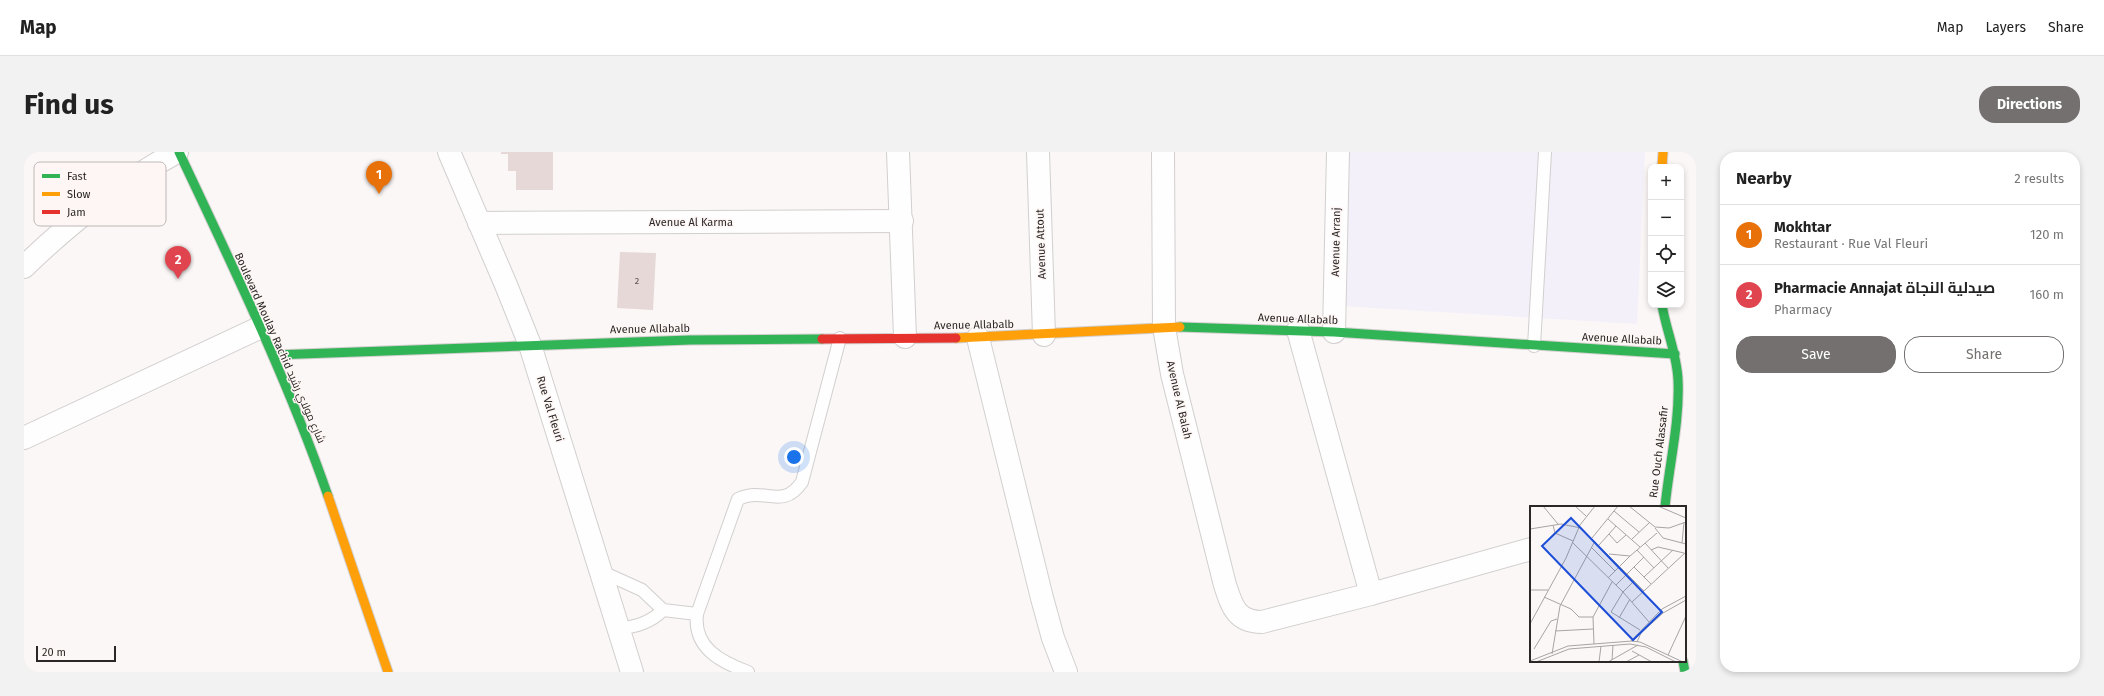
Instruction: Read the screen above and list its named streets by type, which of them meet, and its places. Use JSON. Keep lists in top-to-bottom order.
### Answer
{
  "streets": {
    "street": [
      "Avenue Al Karma",
      "Avenue Arranj",
      "Avenue Attout",
      "Avenue Allabalb",
      "Boulevard Moulay Rachid شارع مولاي رشيد",
      "Avenue Al Balah",
      "Rue Val Fleuri",
      "Rue Ouch Alassafir"
    ]
  },
  "crossings": [
    ["Avenue Al Karma", "Rue Val Fleuri"],
    ["Avenue Arranj", "Avenue Allabalb"],
    ["Avenue Attout", "Avenue Allabalb"],
    ["Avenue Allabalb", "Boulevard Moulay Rachid شارع مولاي رشيد"],
    ["Avenue Allabalb", "Avenue Al Balah"],
    ["Avenue Allabalb", "Rue Val Fleuri"],
    ["Avenue Allabalb", "Rue Ouch Alassafir"]
  ],
  "house_numbers": ["2"],
  "legend": ["Fast", "Slow", "Jam"],
  "scale_bar": "20 m",
  "page": {
    "header": "Map",
    "nav": ["Map", "Layers", "Share"],
    "buttons": [
      "Directions",
      ["Save", "Share"]
    ],
    "title": "Find us",
    "heading": ["Nearby", "2 results"],
    "pins": ["1", "2"],
    "map_buttons": ["+", "−"],
    "list": [
      {
        "mark": "1",
        "name": "Mokhtar",
        "note": "Restaurant · Rue Val Fleuri",
        "value": "120 m"
      },
      {
        "mark": "2",
        "name": "Pharmacie Annajat صيدلية النجاة",
        "note": "Pharmacy",
        "value": "160 m"
      }
    ],
    "scale": "20 m"
  }
}
